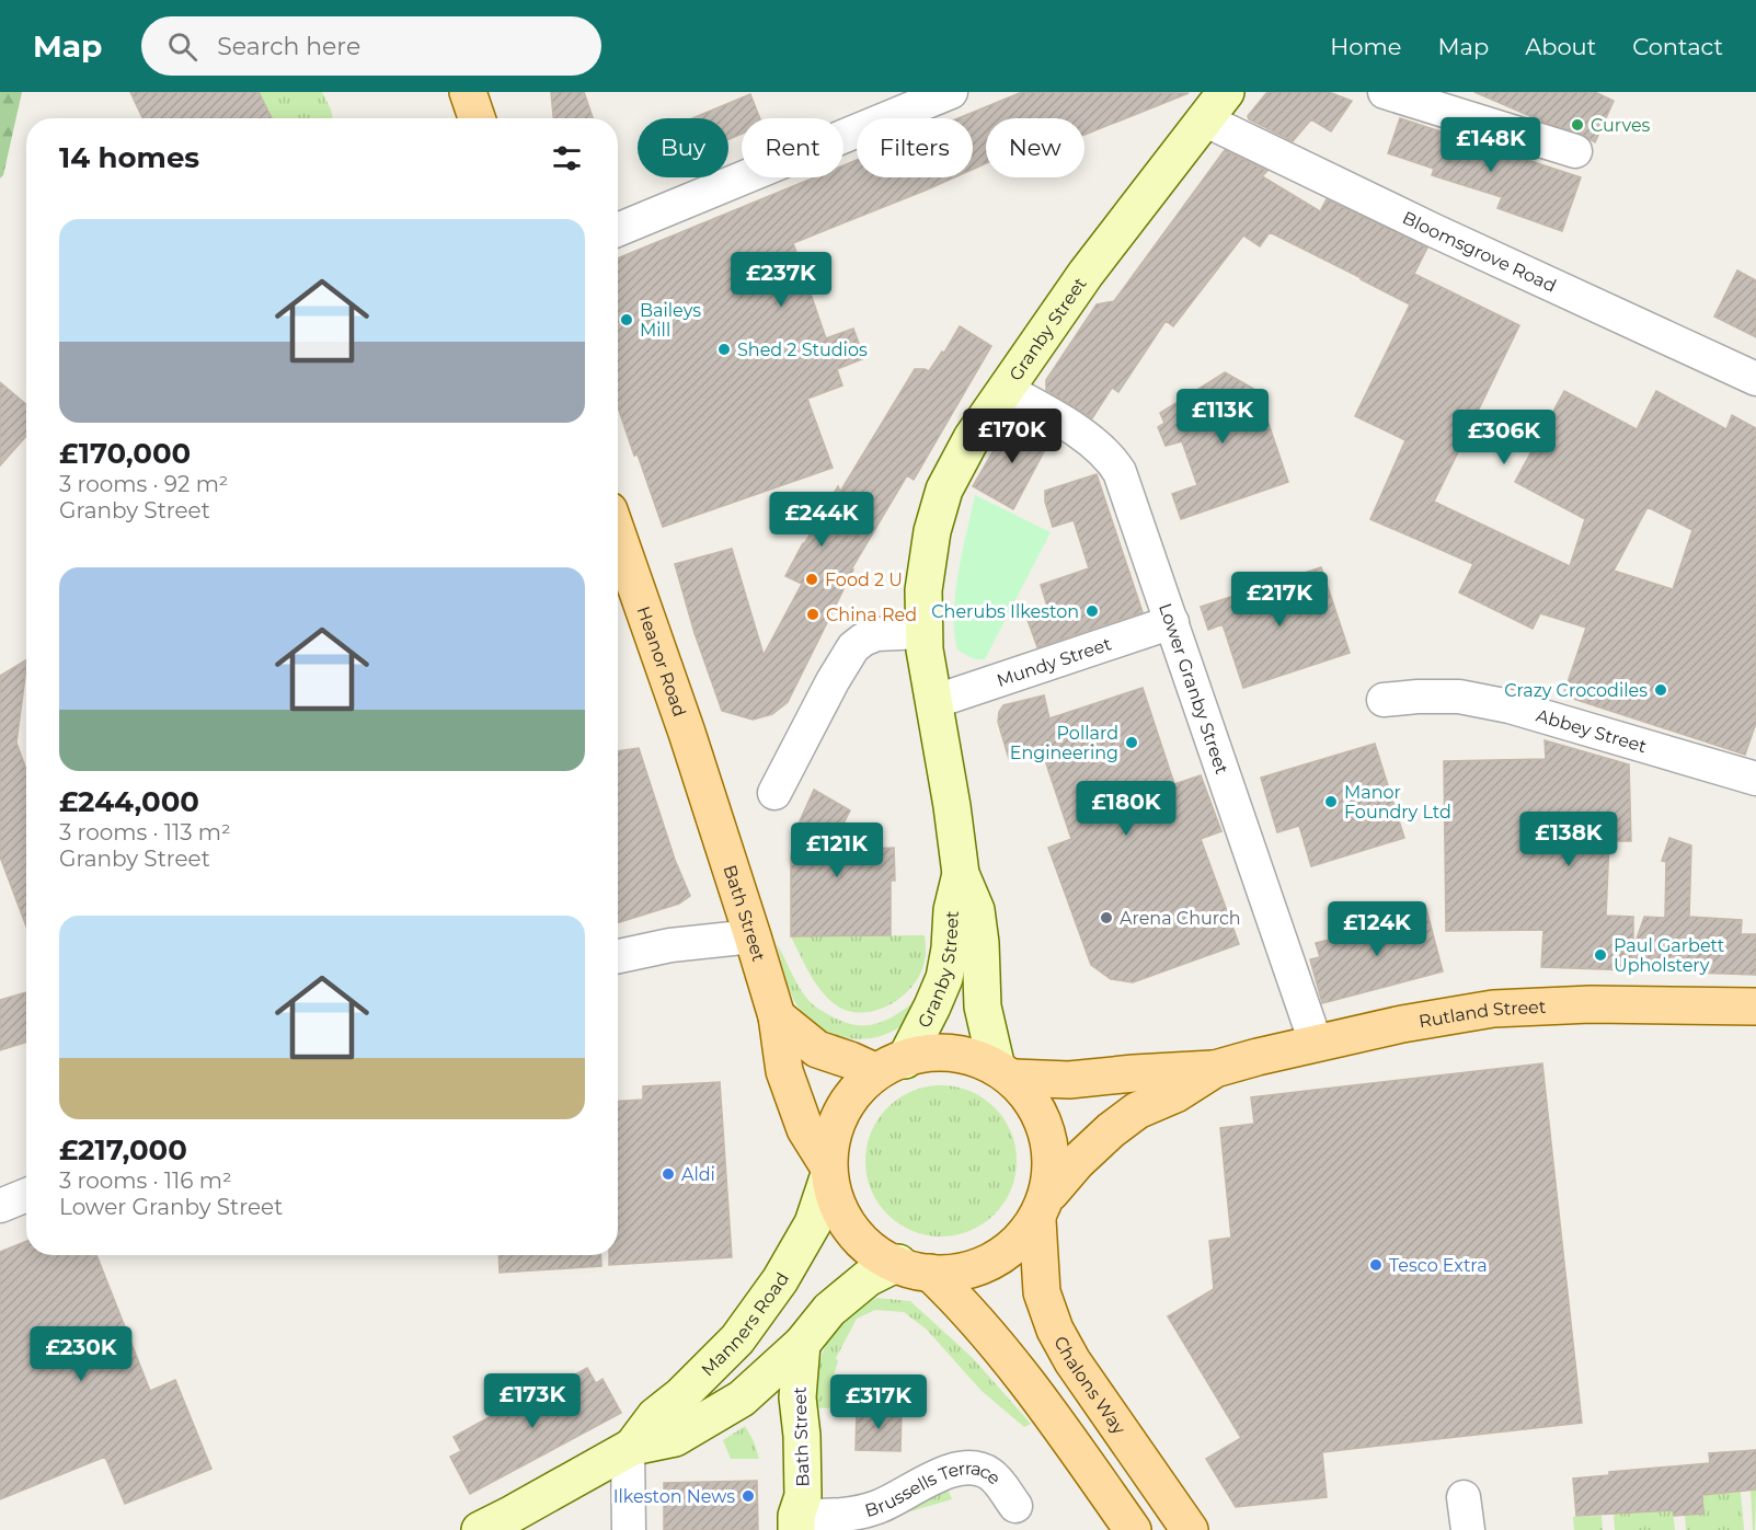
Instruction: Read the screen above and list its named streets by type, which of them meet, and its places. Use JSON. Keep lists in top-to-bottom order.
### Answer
{
  "streets": {
    "main road": [
      "Heanor Road",
      "Bath Street",
      "Rutland Street",
      "Chalons Way"
    ],
    "street": [
      "Bloomsgrove Road",
      "Granby Street",
      "Mundy Street",
      "Lower Granby Street",
      "Abbey Street",
      "Manners Road",
      "Brussells Terrace"
    ]
  },
  "crossings": [
    ["Bloomsgrove Road", "Granby Street"],
    ["Granby Street", "Mundy Street"],
    ["Granby Street", "Lower Granby Street"],
    ["Granby Street", "Bath Street"],
    ["Granby Street", "Rutland Street"],
    ["Granby Street", "Manners Road"],
    ["Granby Street", "Chalons Way"],
    ["Heanor Road", "Bath Street"],
    ["Mundy Street", "Lower Granby Street"],
    ["Lower Granby Street", "Rutland Street"],
    ["Bath Street", "Rutland Street"],
    ["Bath Street", "Manners Road"],
    ["Bath Street", "Chalons Way"],
    ["Bath Street", "Brussells Terrace"],
    ["Rutland Street", "Manners Road"],
    ["Rutland Street", "Chalons Way"],
    ["Manners Road", "Chalons Way"]
  ],
  "places": [
    "Curves",
    "Baileys Mill",
    "Shed 2 Studios",
    "Food 2 U",
    "Cherubs Ilkeston",
    "China Red",
    "Crazy Crocodiles",
    "Pollard Engineering",
    "Manor Foundry Ltd",
    "Arena Church",
    "Paul Garbett Upholstery",
    "Aldi",
    "Tesco Extra",
    "Ilkeston News"
  ],
  "page": {
    "header": "Map",
    "search": "Search here",
    "nav": [
      "Home",
      "Map",
      "About",
      "Contact"
    ],
    "price": [
      "£148K",
      "£237K",
      "£113K",
      "£170K",
      "£306K",
      "£244K",
      "£217K",
      "£180K",
      "£138K",
      "£121K",
      "£124K",
      "£230K",
      "£173K",
      "£317K"
    ],
    "chip": [
      "Buy",
      "Rent",
      "Filters",
      "New"
    ],
    "heading": "14 homes",
    "list": [
      {
        "name": "£170,000",
        "note": "3 rooms · 92 m² · Granby Street"
      },
      {
        "name": "£244,000",
        "note": "3 rooms · 113 m² · Granby Street"
      },
      {
        "name": "£217,000",
        "note": "3 rooms · 116 m² · Lower Granby Street"
      }
    ]
  }
}
